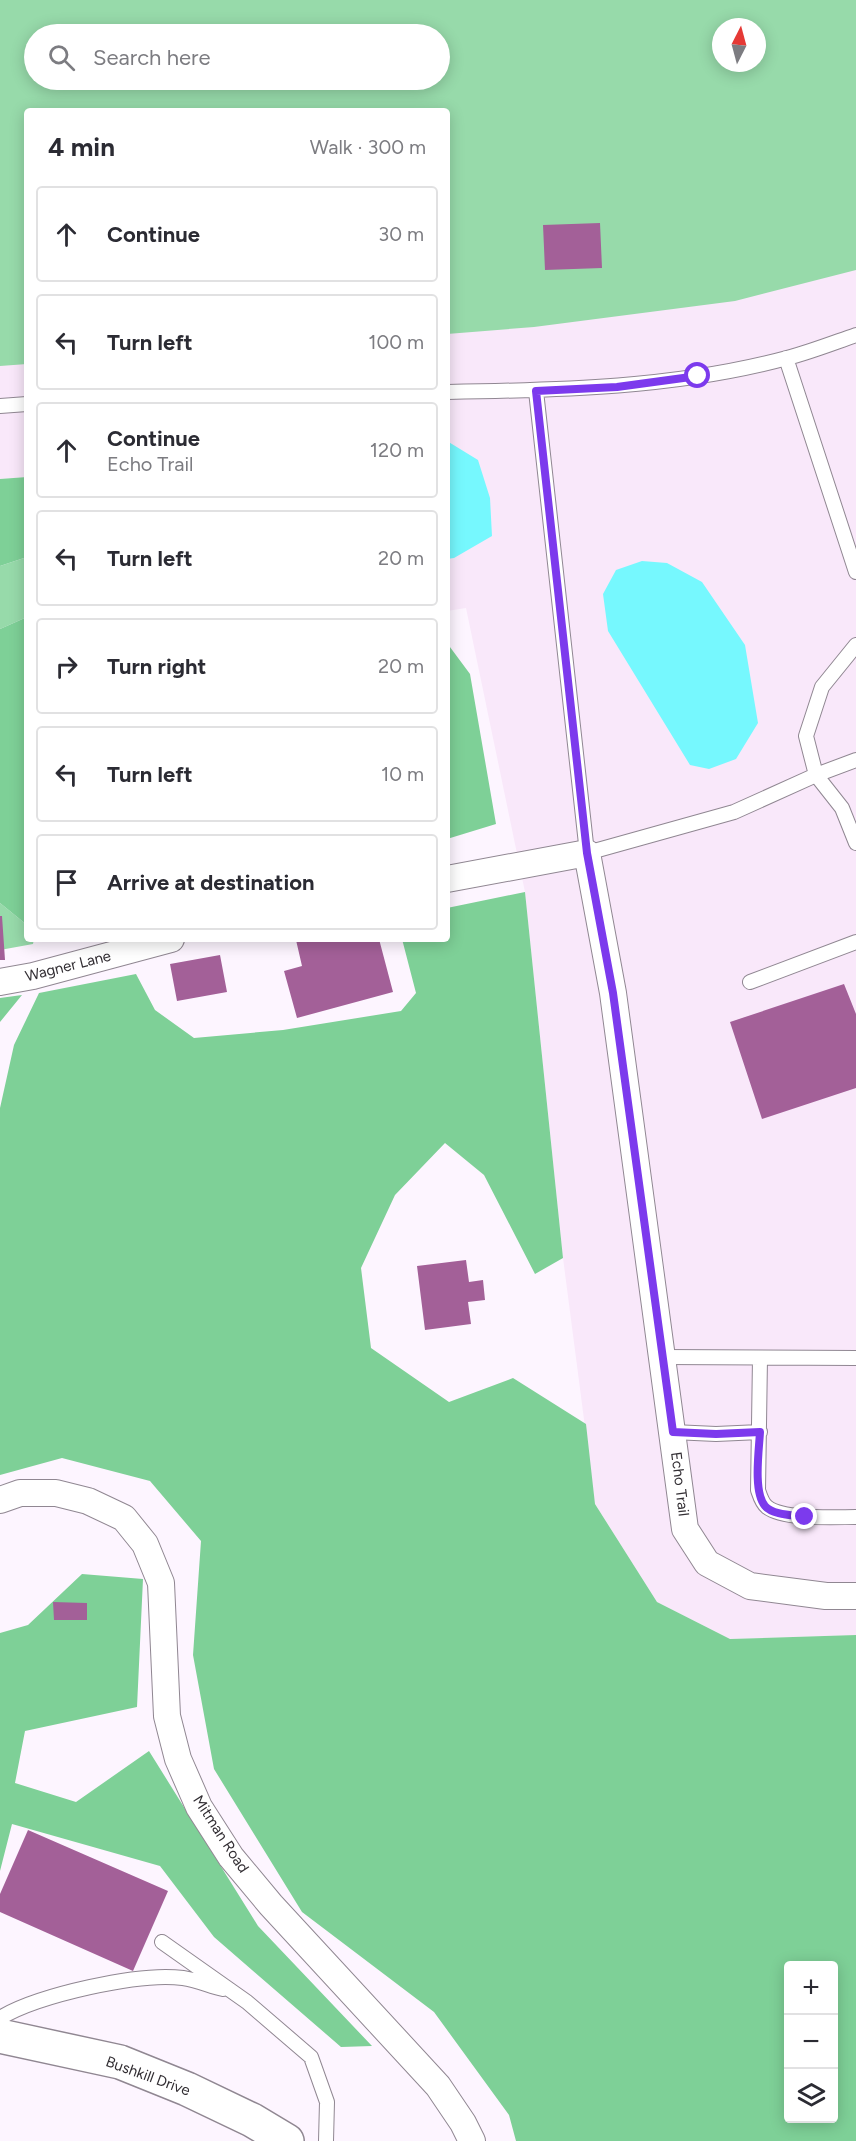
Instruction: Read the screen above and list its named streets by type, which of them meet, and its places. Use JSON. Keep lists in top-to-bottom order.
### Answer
{
  "streets": {
    "main road": ["Bushkill Drive"],
    "street": ["Wagner Lane", "Echo Trail", "Mitman Road"]
  },
  "north": "top",
  "page": {
    "search": "Search here",
    "heading": ["4 min", "Walk · 300 m"],
    "list": [
      ["Continue", "30 m"],
      ["Turn left", "100 m"],
      ["Continue", "Echo Trail", "120 m"],
      ["Turn left", "20 m"],
      ["Turn right", "20 m"],
      ["Turn left", "10 m"],
      "Arrive at destination"
    ],
    "map_buttons": ["+", "−"]
  }
}
